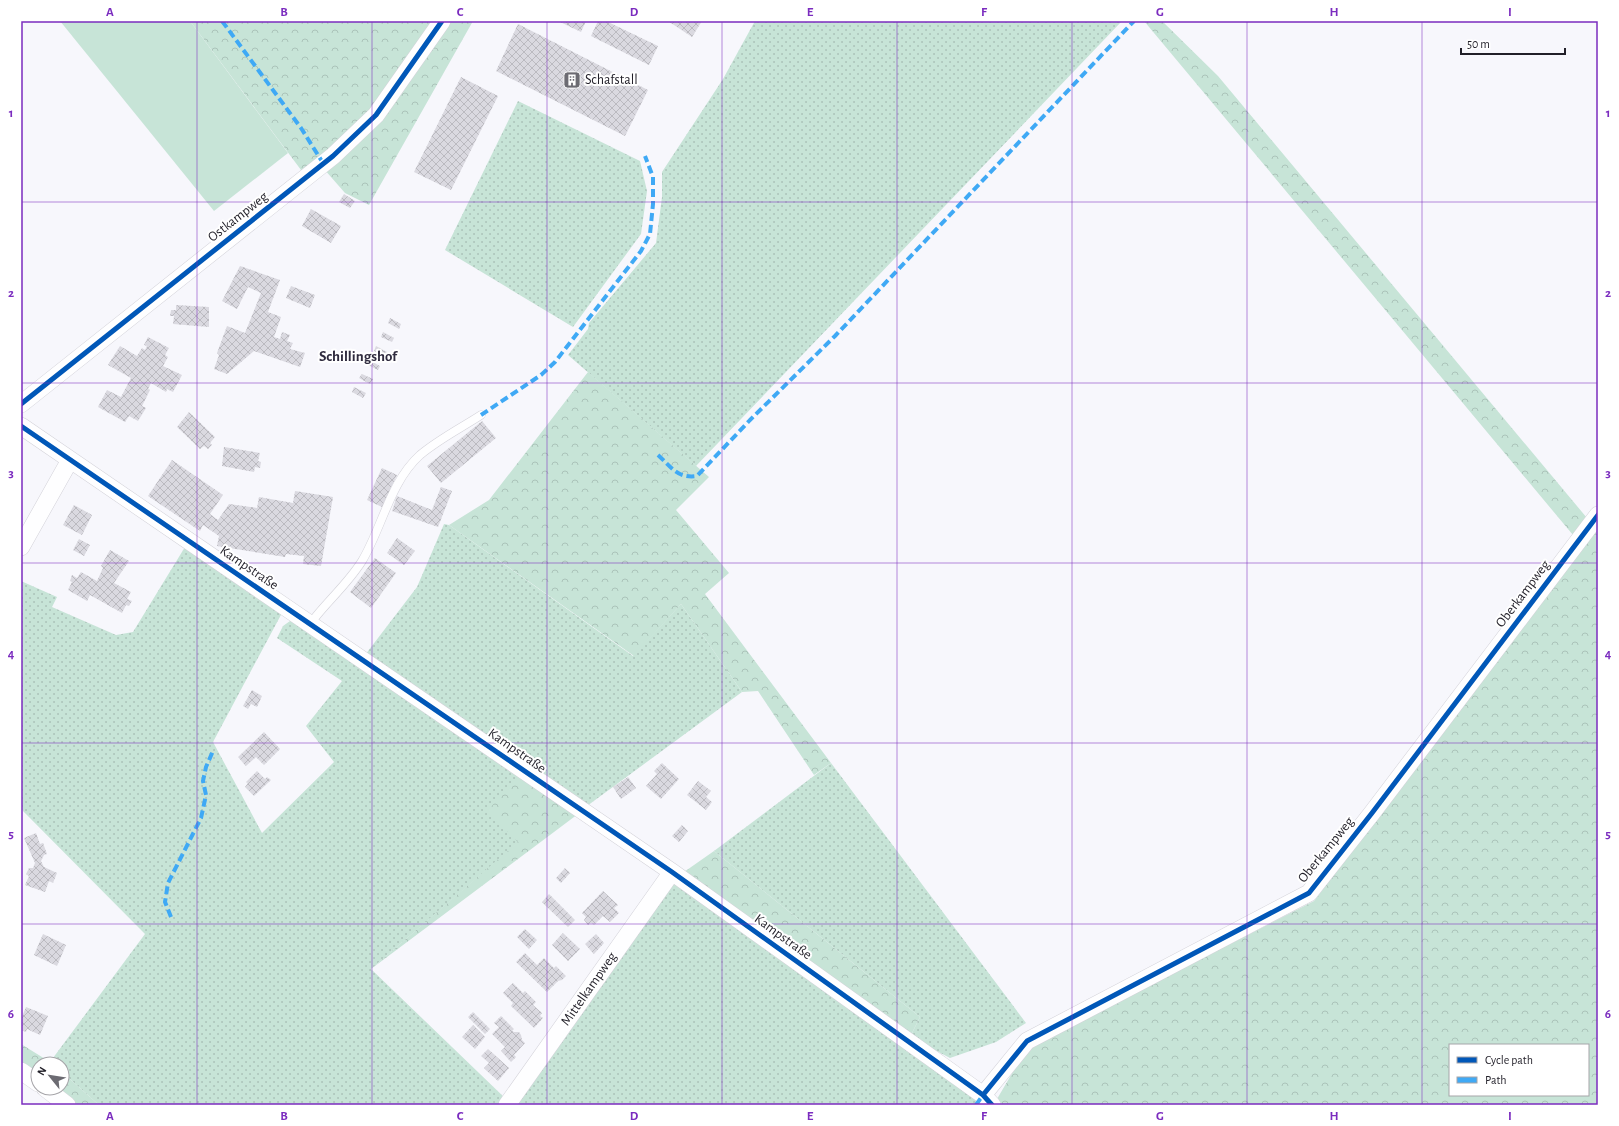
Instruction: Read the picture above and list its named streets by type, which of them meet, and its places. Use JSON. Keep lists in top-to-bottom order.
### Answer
{
  "streets": {
    "street": [
      "Ostkampweg",
      "Kampstraße",
      "Oberkampweg",
      "Mittelkampweg"
    ]
  },
  "crossings": [
    ["Kampstraße", "Oberkampweg"],
    ["Kampstraße", "Mittelkampweg"]
  ],
  "districts": ["Schillingshof"],
  "places": {
    "building": ["Schafstall"]
  },
  "legend": ["Cycle path", "Path"],
  "scale_bar": "50 m",
  "north": "top left",
  "grid": {
    "columns": [
      "A",
      "B",
      "C",
      "D",
      "E",
      "F",
      "G",
      "H",
      "I"
    ],
    "rows": [
      "1",
      "2",
      "3",
      "4",
      "5",
      "6"
    ]
  }
}
